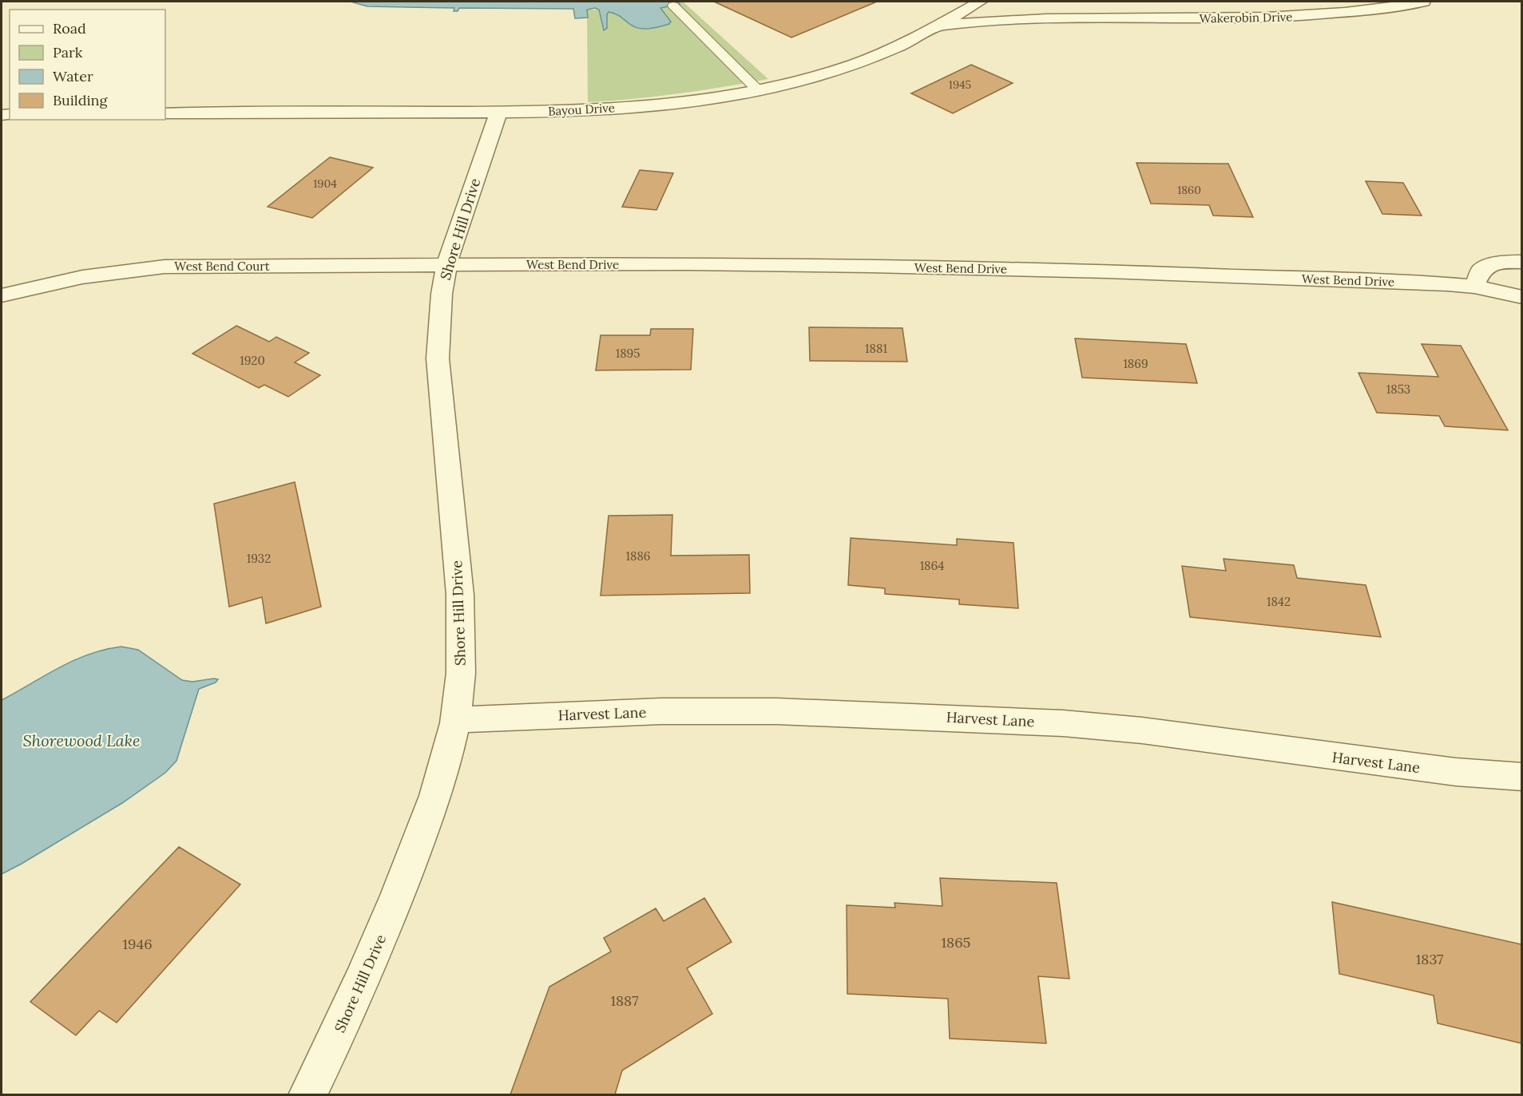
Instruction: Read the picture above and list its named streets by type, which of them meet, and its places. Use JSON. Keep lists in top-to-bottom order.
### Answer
{
  "streets": {
    "street": [
      "Wakerobin Drive",
      "Bayou Drive",
      "Shore Hill Drive",
      "West Bend Drive",
      "West Bend Court",
      "Harvest Lane"
    ]
  },
  "crossings": [
    ["Wakerobin Drive", "Bayou Drive"],
    ["Bayou Drive", "Shore Hill Drive"],
    ["Shore Hill Drive", "West Bend Drive"],
    ["Shore Hill Drive", "West Bend Court"],
    ["Shore Hill Drive", "Harvest Lane"],
    ["West Bend Drive", "West Bend Court"]
  ],
  "water": ["Shorewood Lake"],
  "house_numbers": [
    "1945",
    "1904",
    "1860",
    "1881",
    "1895",
    "1920",
    "1869",
    "1853",
    "1886",
    "1932",
    "1864",
    "1842",
    "1865",
    "1946",
    "1837",
    "1887"
  ],
  "legend": [
    "Road",
    "Park",
    "Water",
    "Building"
  ]
}
